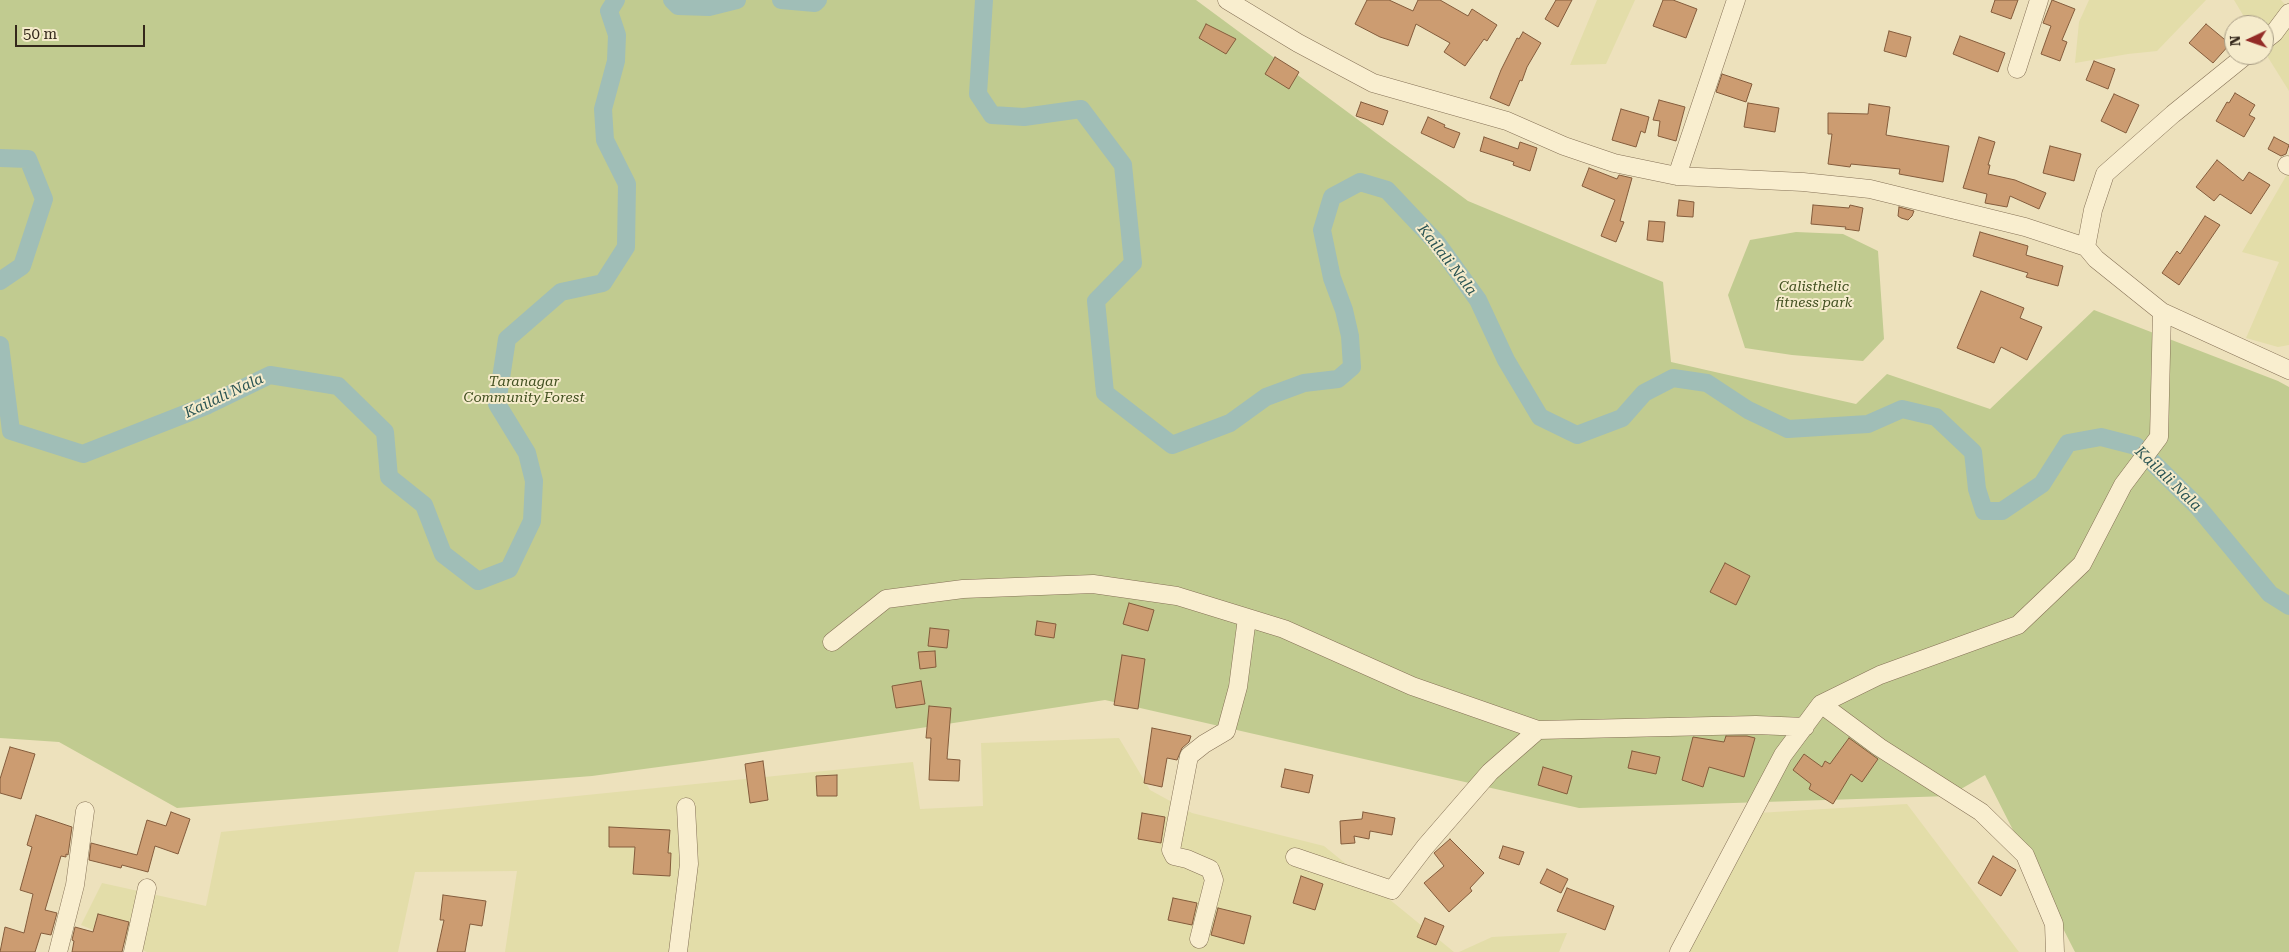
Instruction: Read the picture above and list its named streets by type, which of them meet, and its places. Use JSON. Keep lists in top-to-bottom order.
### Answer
{
  "water": ["Kailali Nala"],
  "parks": ["Calisthelic fitness park", "Taranagar Community Forest"],
  "scale_bar": "50 m",
  "north": "left"
}
